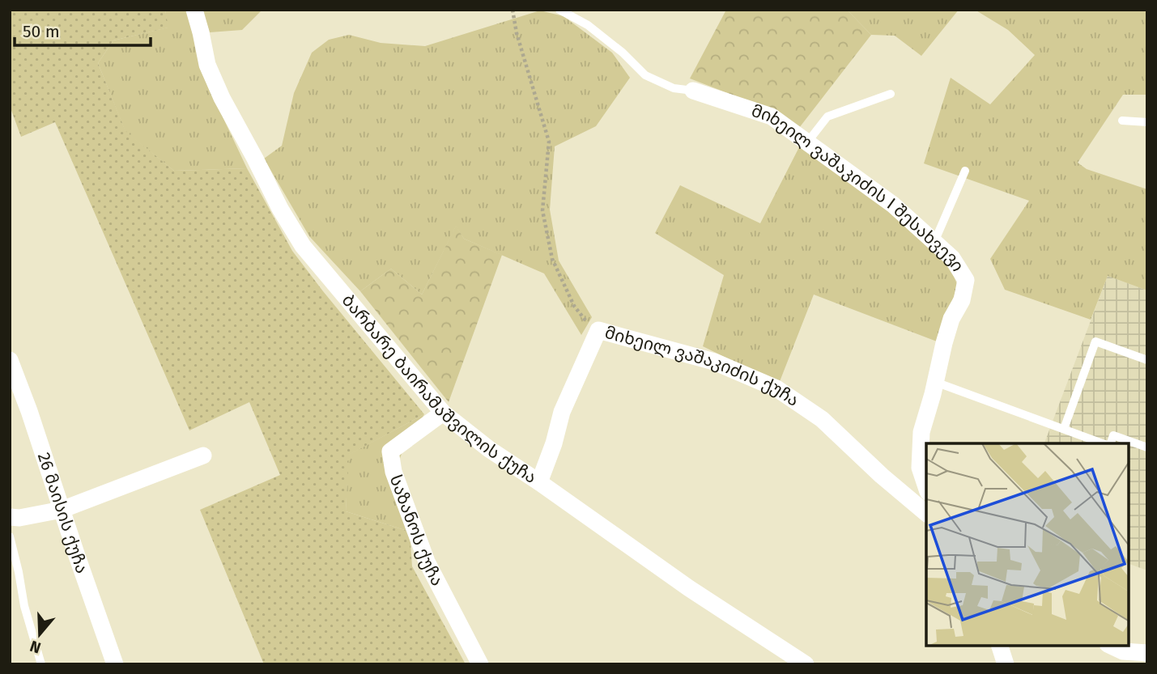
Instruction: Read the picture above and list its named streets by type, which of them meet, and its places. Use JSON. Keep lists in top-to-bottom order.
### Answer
{
  "streets": {
    "street": [
      "მიხეილ ვაშაკიძის I შესახვევი",
      "მიხეილ ვაშაკიძის ქუჩა",
      "ბარბარე ბაირამაშვილის ქუჩა",
      "26 მაისის ქუჩა",
      "საზანოს ქუჩა"
    ]
  },
  "crossings": [
    ["მიხეილ ვაშაკიძის ქუჩა", "ბარბარე ბაირამაშვილის ქუჩა"],
    ["ბარბარე ბაირამაშვილის ქუჩა", "საზანოს ქუჩა"]
  ],
  "scale_bar": "50 m",
  "north": "bottom"
}
